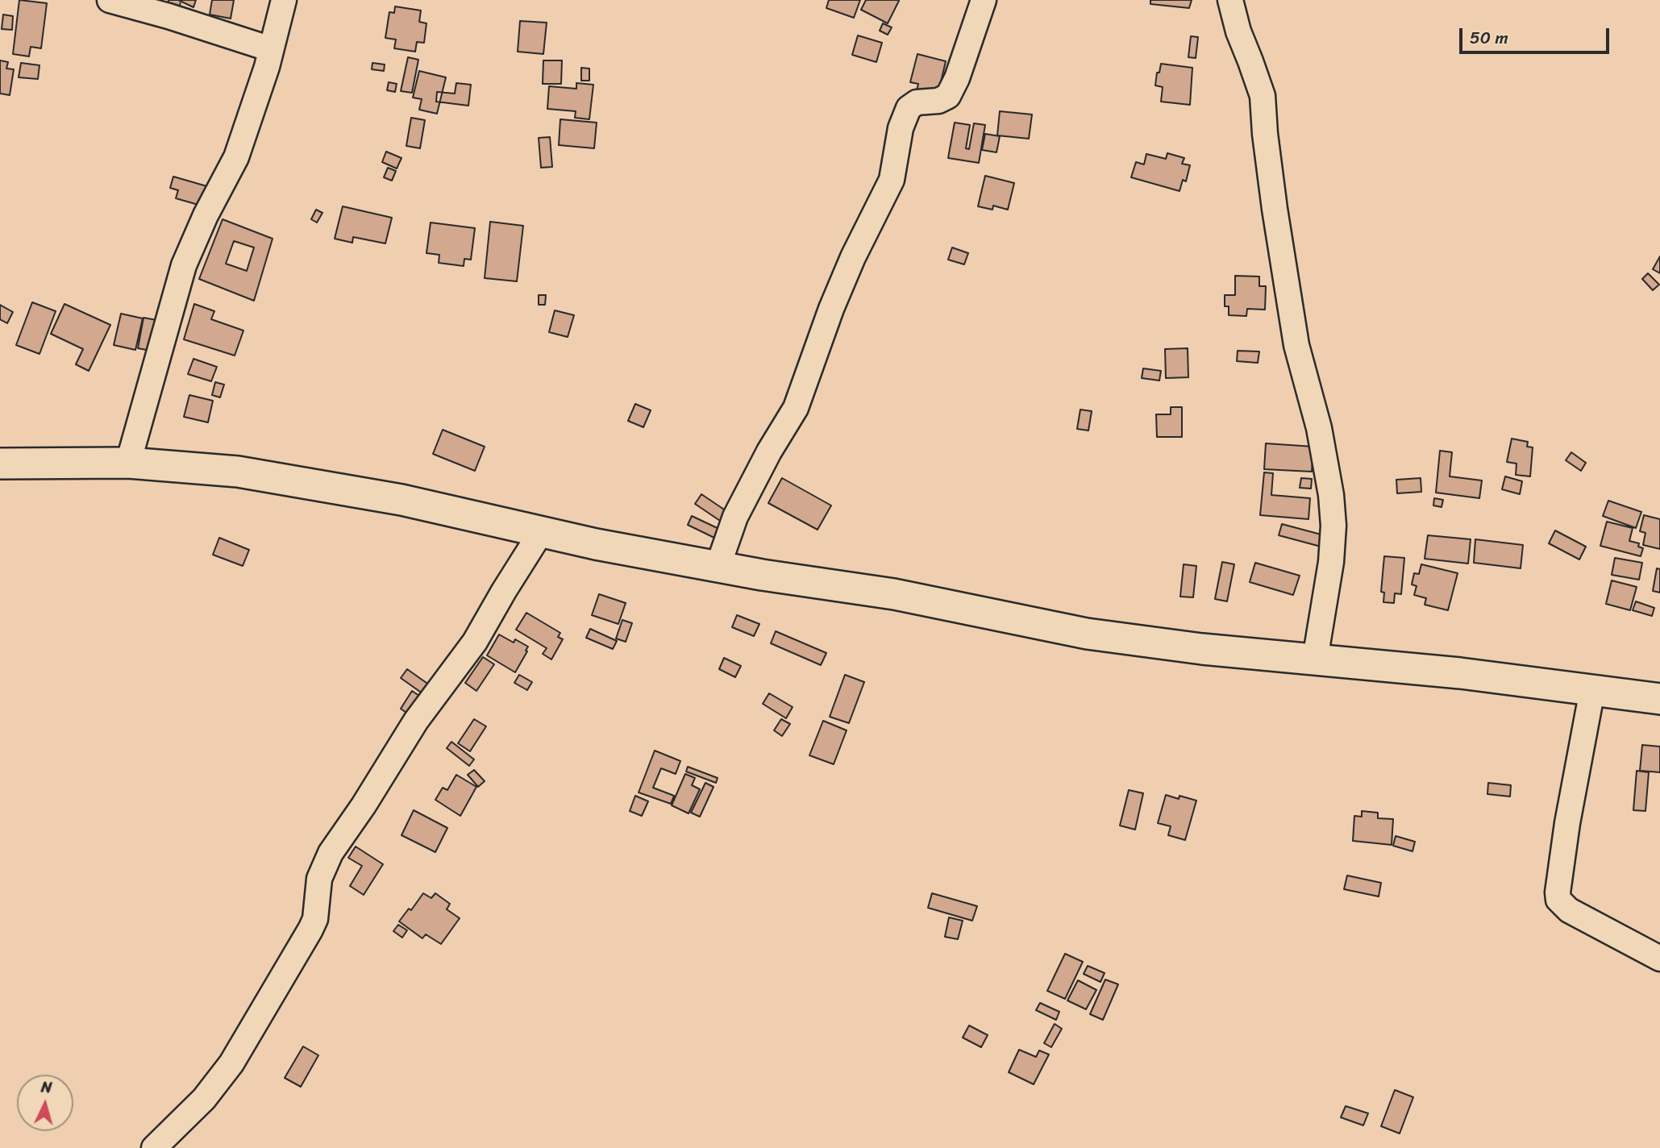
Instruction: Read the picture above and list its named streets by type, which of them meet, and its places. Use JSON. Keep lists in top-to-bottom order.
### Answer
{
  "scale_bar": "50 m",
  "north": "top"
}
